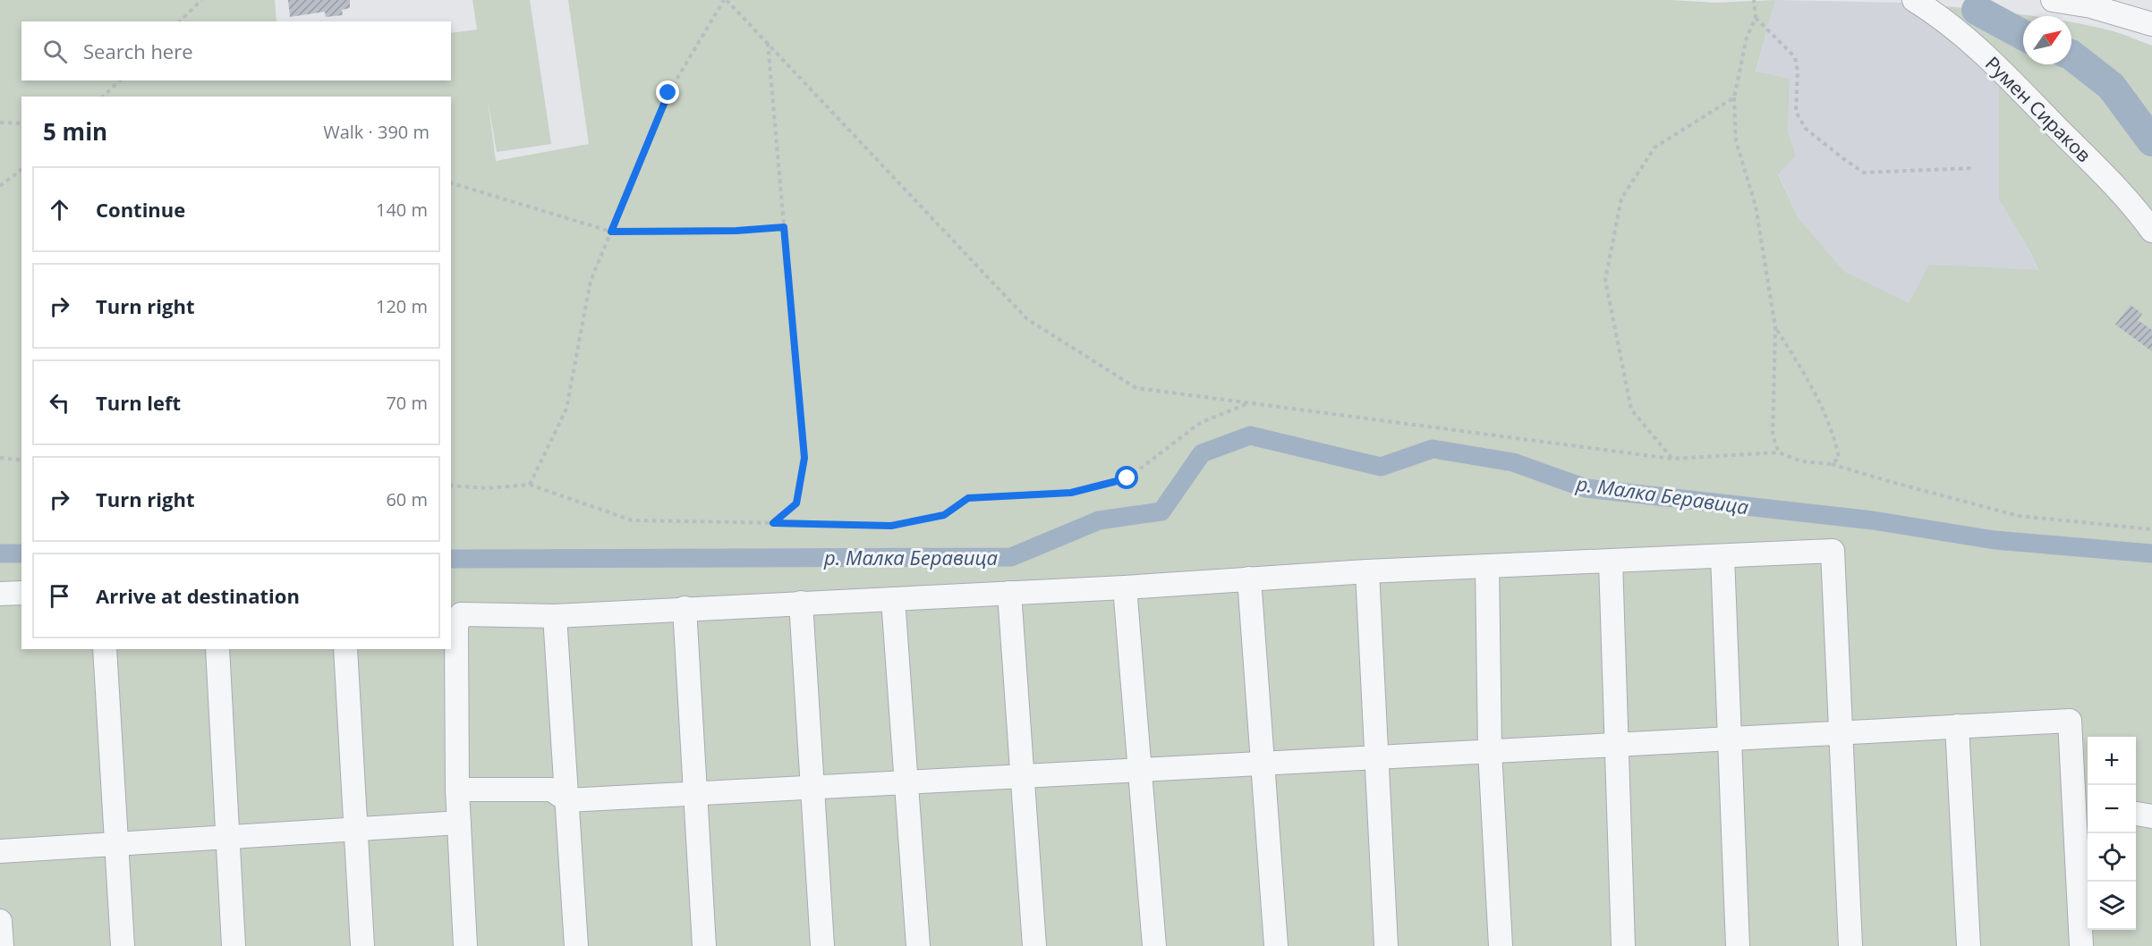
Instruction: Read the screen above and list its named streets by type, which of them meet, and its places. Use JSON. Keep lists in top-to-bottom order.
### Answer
{
  "streets": {
    "street": ["Румен Сираков"]
  },
  "water": ["р. Малка Беравица"],
  "north": "top right",
  "page": {
    "search": "Search here",
    "heading": ["5 min", "Walk · 390 m"],
    "list": [
      ["Continue", "140 m"],
      ["Turn right", "120 m"],
      ["Turn left", "70 m"],
      ["Turn right", "60 m"],
      "Arrive at destination"
    ],
    "map_buttons": ["+", "−"]
  }
}
